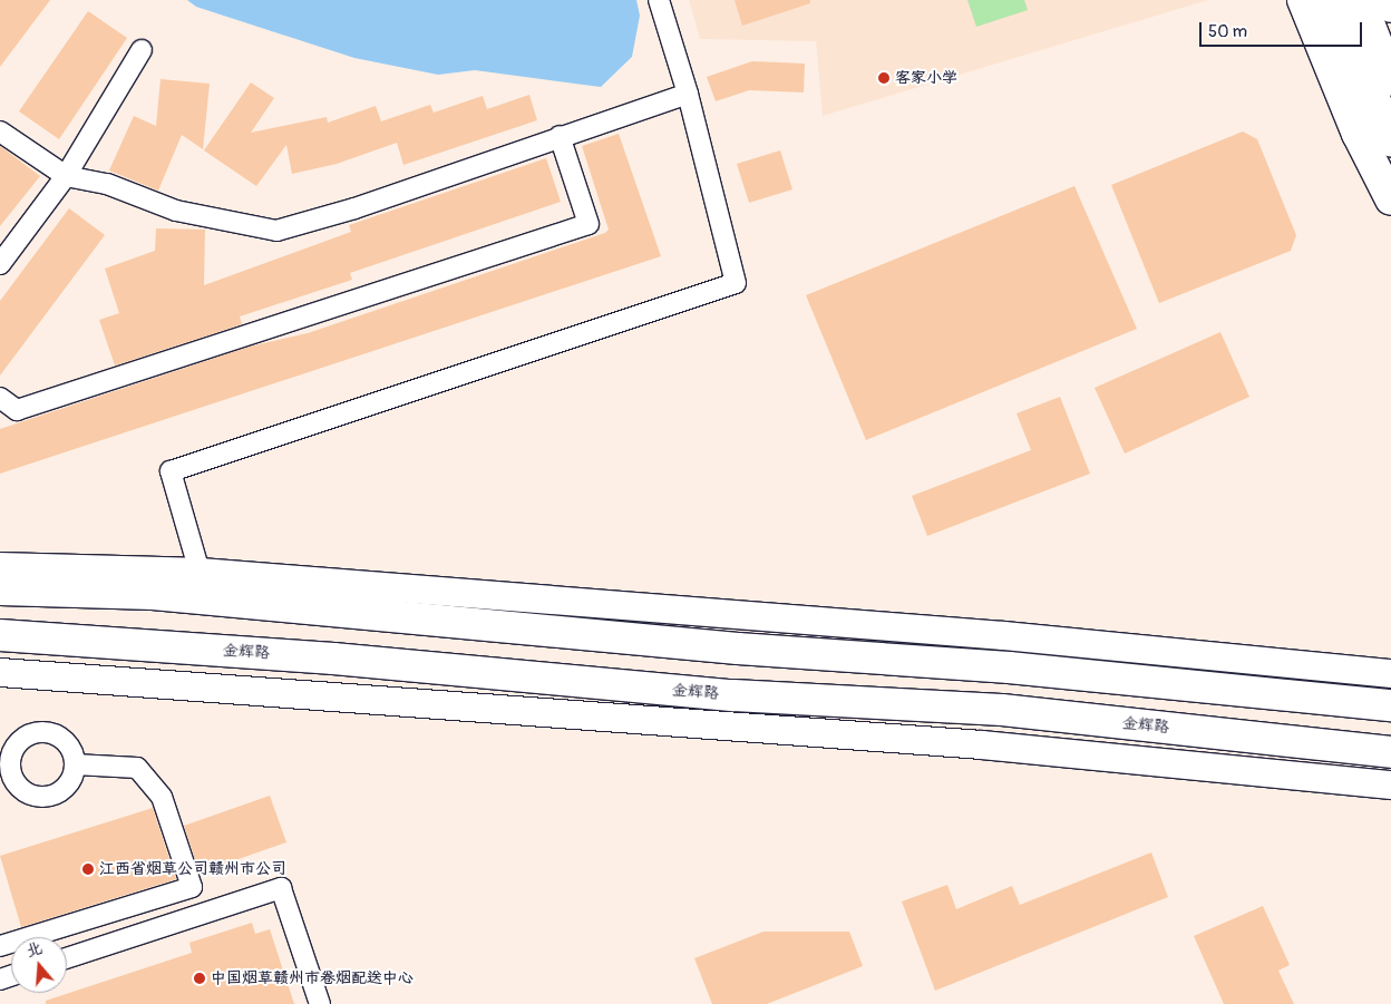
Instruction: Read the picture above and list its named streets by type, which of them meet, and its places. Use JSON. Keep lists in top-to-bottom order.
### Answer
{
  "streets": {
    "main road": ["金辉路"]
  },
  "places": ["客家小学", "江西省烟草公司赣州市公司", "中国烟草赣州市卷烟配送中心"],
  "scale_bar": "50 m",
  "north": "top"
}
